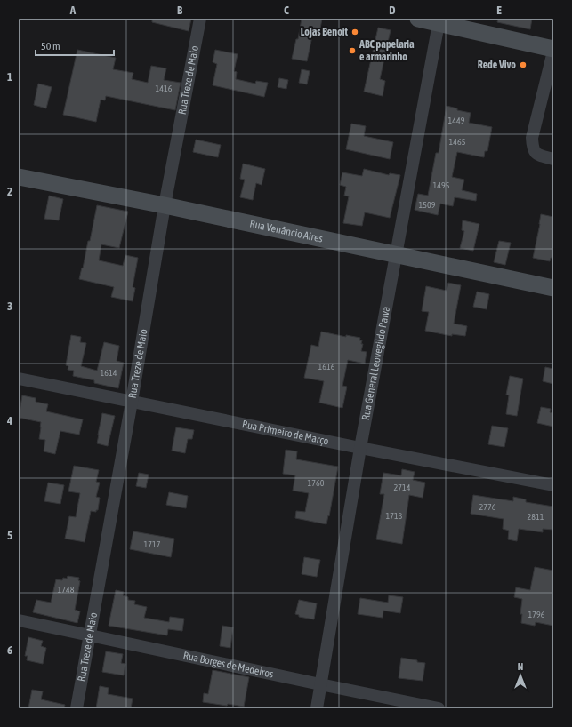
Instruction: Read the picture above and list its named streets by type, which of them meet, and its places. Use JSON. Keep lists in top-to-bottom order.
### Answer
{
  "streets": {
    "main road": ["Rua Venâncio Aires"],
    "street": [
      "Rua Treze de Maio",
      "Rua General Leovegildo Paiva",
      "Rua Primeiro de Março",
      "Rua Borges de Medeiros"
    ]
  },
  "crossings": [
    ["Rua Treze de Maio", "Rua Venâncio Aires"],
    ["Rua Treze de Maio", "Rua Primeiro de Março"],
    ["Rua Treze de Maio", "Rua Borges de Medeiros"],
    ["Rua Venâncio Aires", "Rua General Leovegildo Paiva"],
    ["Rua General Leovegildo Paiva", "Rua Primeiro de Março"],
    ["Rua General Leovegildo Paiva", "Rua Borges de Medeiros"]
  ],
  "places": ["Lojas Benoit", "ABC papelaria e armarinho", "Rede Vivo"],
  "house_numbers": [
    "1416",
    "1449",
    "1465",
    "1495",
    "1509",
    "1616",
    "1614",
    "1760",
    "2714",
    "2776",
    "1713",
    "2811",
    "1717",
    "1748",
    "1796"
  ],
  "scale_bar": "50 m",
  "north": "top",
  "grid": {
    "columns": [
      "A",
      "B",
      "C",
      "D",
      "E"
    ],
    "rows": [
      "1",
      "2",
      "3",
      "4",
      "5",
      "6"
    ]
  }
}
